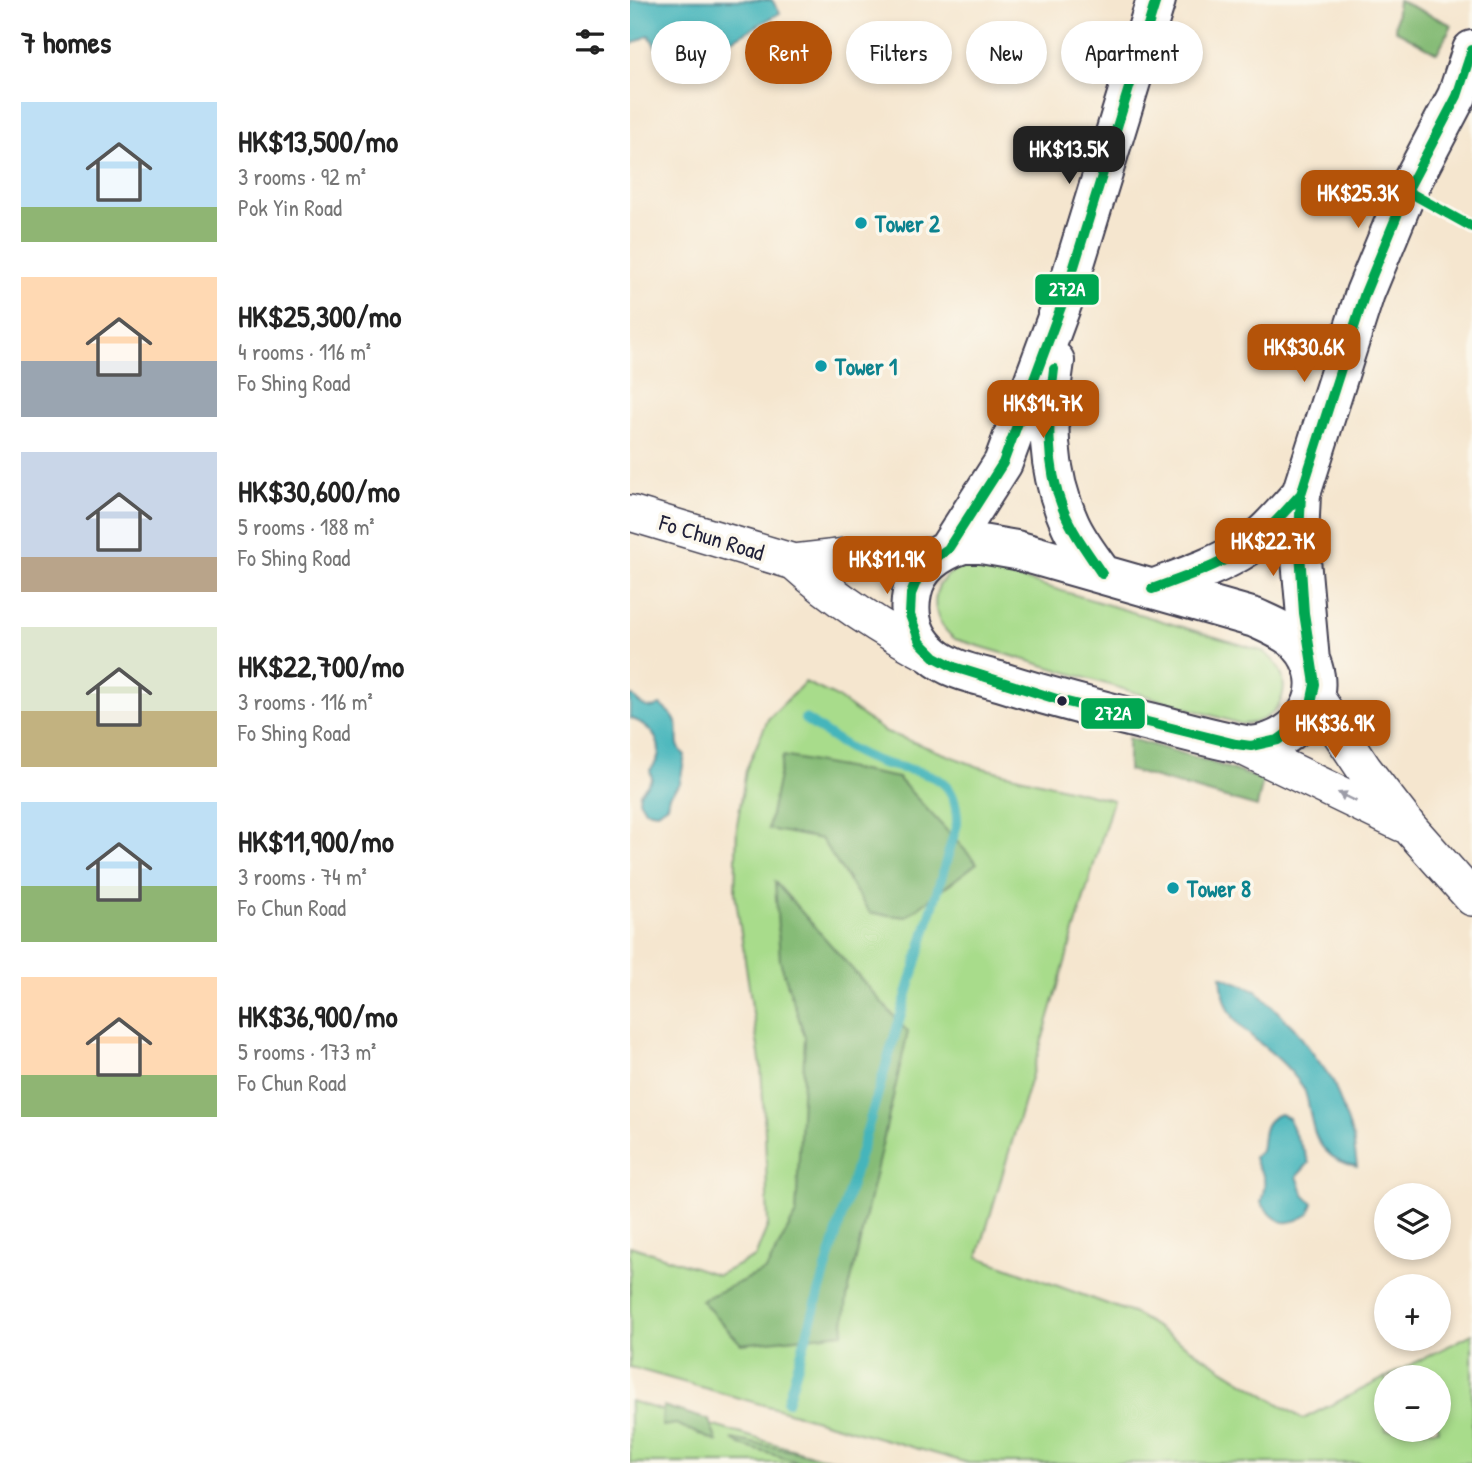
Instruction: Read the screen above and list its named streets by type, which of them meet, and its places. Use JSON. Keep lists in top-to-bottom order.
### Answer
{
  "streets": {
    "street": ["Fo Chun Road"]
  },
  "places": ["Tower 2", "Tower 1", "Tower 8"],
  "lines": ["transit line 272A"],
  "page": {
    "heading": "7 homes",
    "chip": [
      "Buy",
      "Rent",
      "Filters",
      "New",
      "Apartment"
    ],
    "list": [
      {
        "name": "HK$13,500/mo",
        "note": "3 rooms · 92 m² · Pok Yin Road"
      },
      {
        "name": "HK$25,300/mo",
        "note": "4 rooms · 116 m² · Fo Shing Road"
      },
      {
        "name": "HK$30,600/mo",
        "note": "5 rooms · 188 m² · Fo Shing Road"
      },
      {
        "name": "HK$22,700/mo",
        "note": "3 rooms · 116 m² · Fo Shing Road"
      },
      {
        "name": "HK$11,900/mo",
        "note": "3 rooms · 74 m² · Fo Chun Road"
      },
      {
        "name": "HK$36,900/mo",
        "note": "5 rooms · 173 m² · Fo Chun Road"
      }
    ],
    "price": [
      "HK$13.5K",
      "HK$25.3K",
      "HK$30.6K",
      "HK$14.7K",
      "HK$22.7K",
      "HK$11.9K",
      "HK$36.9K"
    ],
    "map_buttons": ["+", "−"]
  }
}
